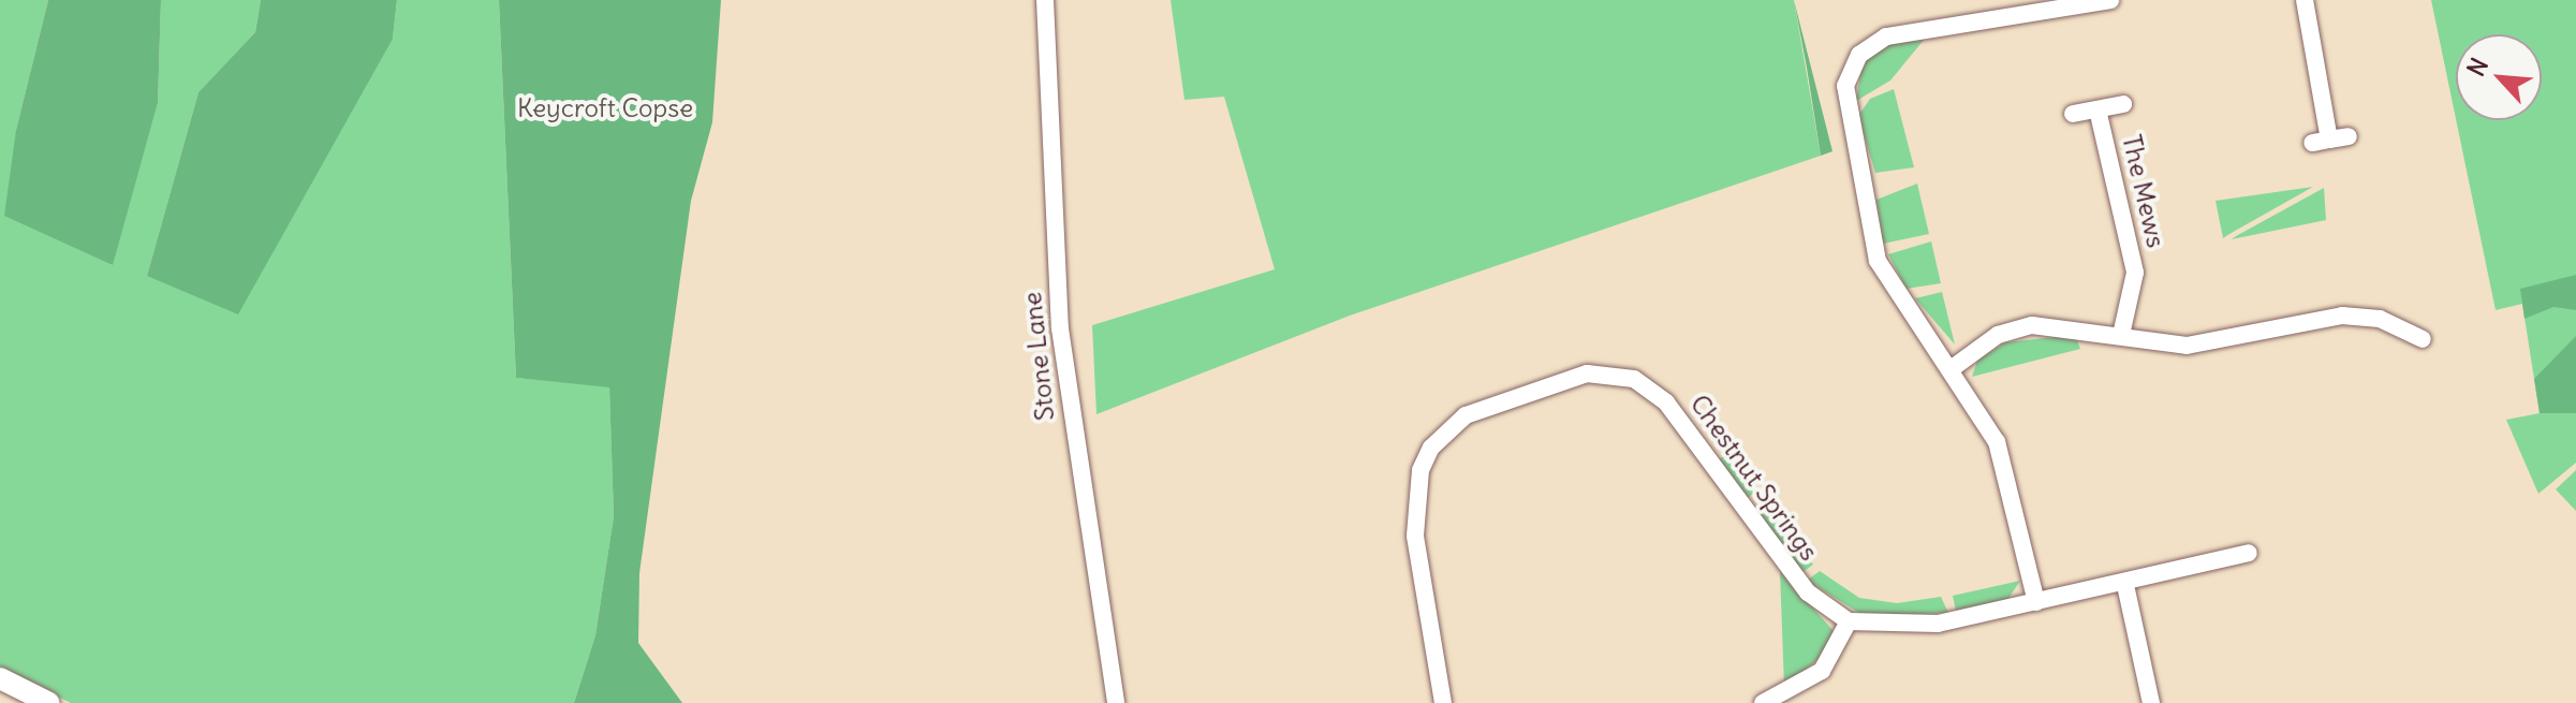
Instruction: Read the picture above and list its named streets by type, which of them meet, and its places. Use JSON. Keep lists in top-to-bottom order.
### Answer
{
  "streets": {
    "street": ["The Mews", "Stone Lane", "Chestnut Springs"]
  },
  "parks": ["Keycroft Copse"],
  "north": "top left"
}
